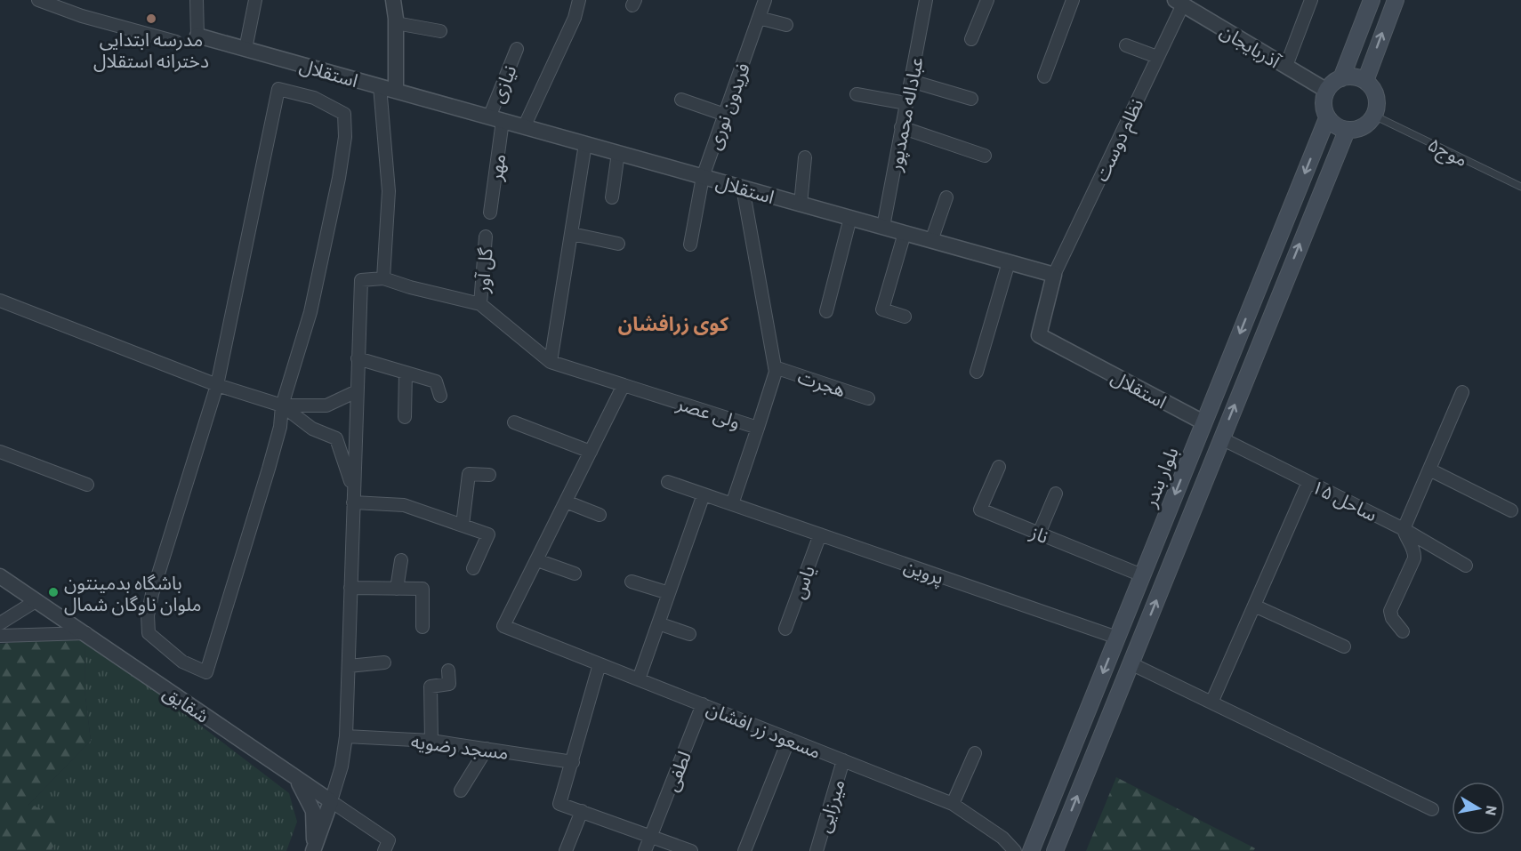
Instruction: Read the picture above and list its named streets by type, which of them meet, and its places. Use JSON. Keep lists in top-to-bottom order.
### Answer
{
  "streets": {
    "main road": ["بلوار بندر"],
    "street": [
      "آذربایجان",
      "استقلال",
      "نیازی",
      "فریدون نوری",
      "عباداله محمدپور",
      "نظام دوست",
      "مهر",
      "گل آور",
      "هجرت",
      "ولی عصر",
      "ساحل ۱۵",
      "ناز",
      "پروین",
      "یاس",
      "شقایق",
      "مسعود زر افشان",
      "مسجد رضویه",
      "لطفی",
      "میرزایی"
    ],
    "lane": ["موج۵"]
  },
  "crossings": [
    ["آذربایجان", "نظام دوست"],
    ["آذربایجان", "موج۵"],
    ["آذربایجان", "بلوار بندر"],
    ["استقلال", "نیازی"],
    ["استقلال", "فریدون نوری"],
    ["استقلال", "عباداله محمدپور"],
    ["استقلال", "نظام دوست"],
    ["استقلال", "مهر"],
    ["استقلال", "بلوار بندر"],
    ["نیازی", "مهر"],
    ["موج۵", "بلوار بندر"],
    ["ولی عصر", "پروین"],
    ["بلوار بندر", "ناز"],
    ["بلوار بندر", "پروین"],
    ["پروین", "یاس"],
    ["مسعود زر افشان", "لطفی"],
    ["مسعود زر افشان", "میرزایی"]
  ],
  "districts": ["کوی زرافشان"],
  "places": ["مدرسه ابتدایی دخترانه استقلال", "باشگاه بدمینتون ملوان ناوگان شمال"],
  "north": "right"
}
